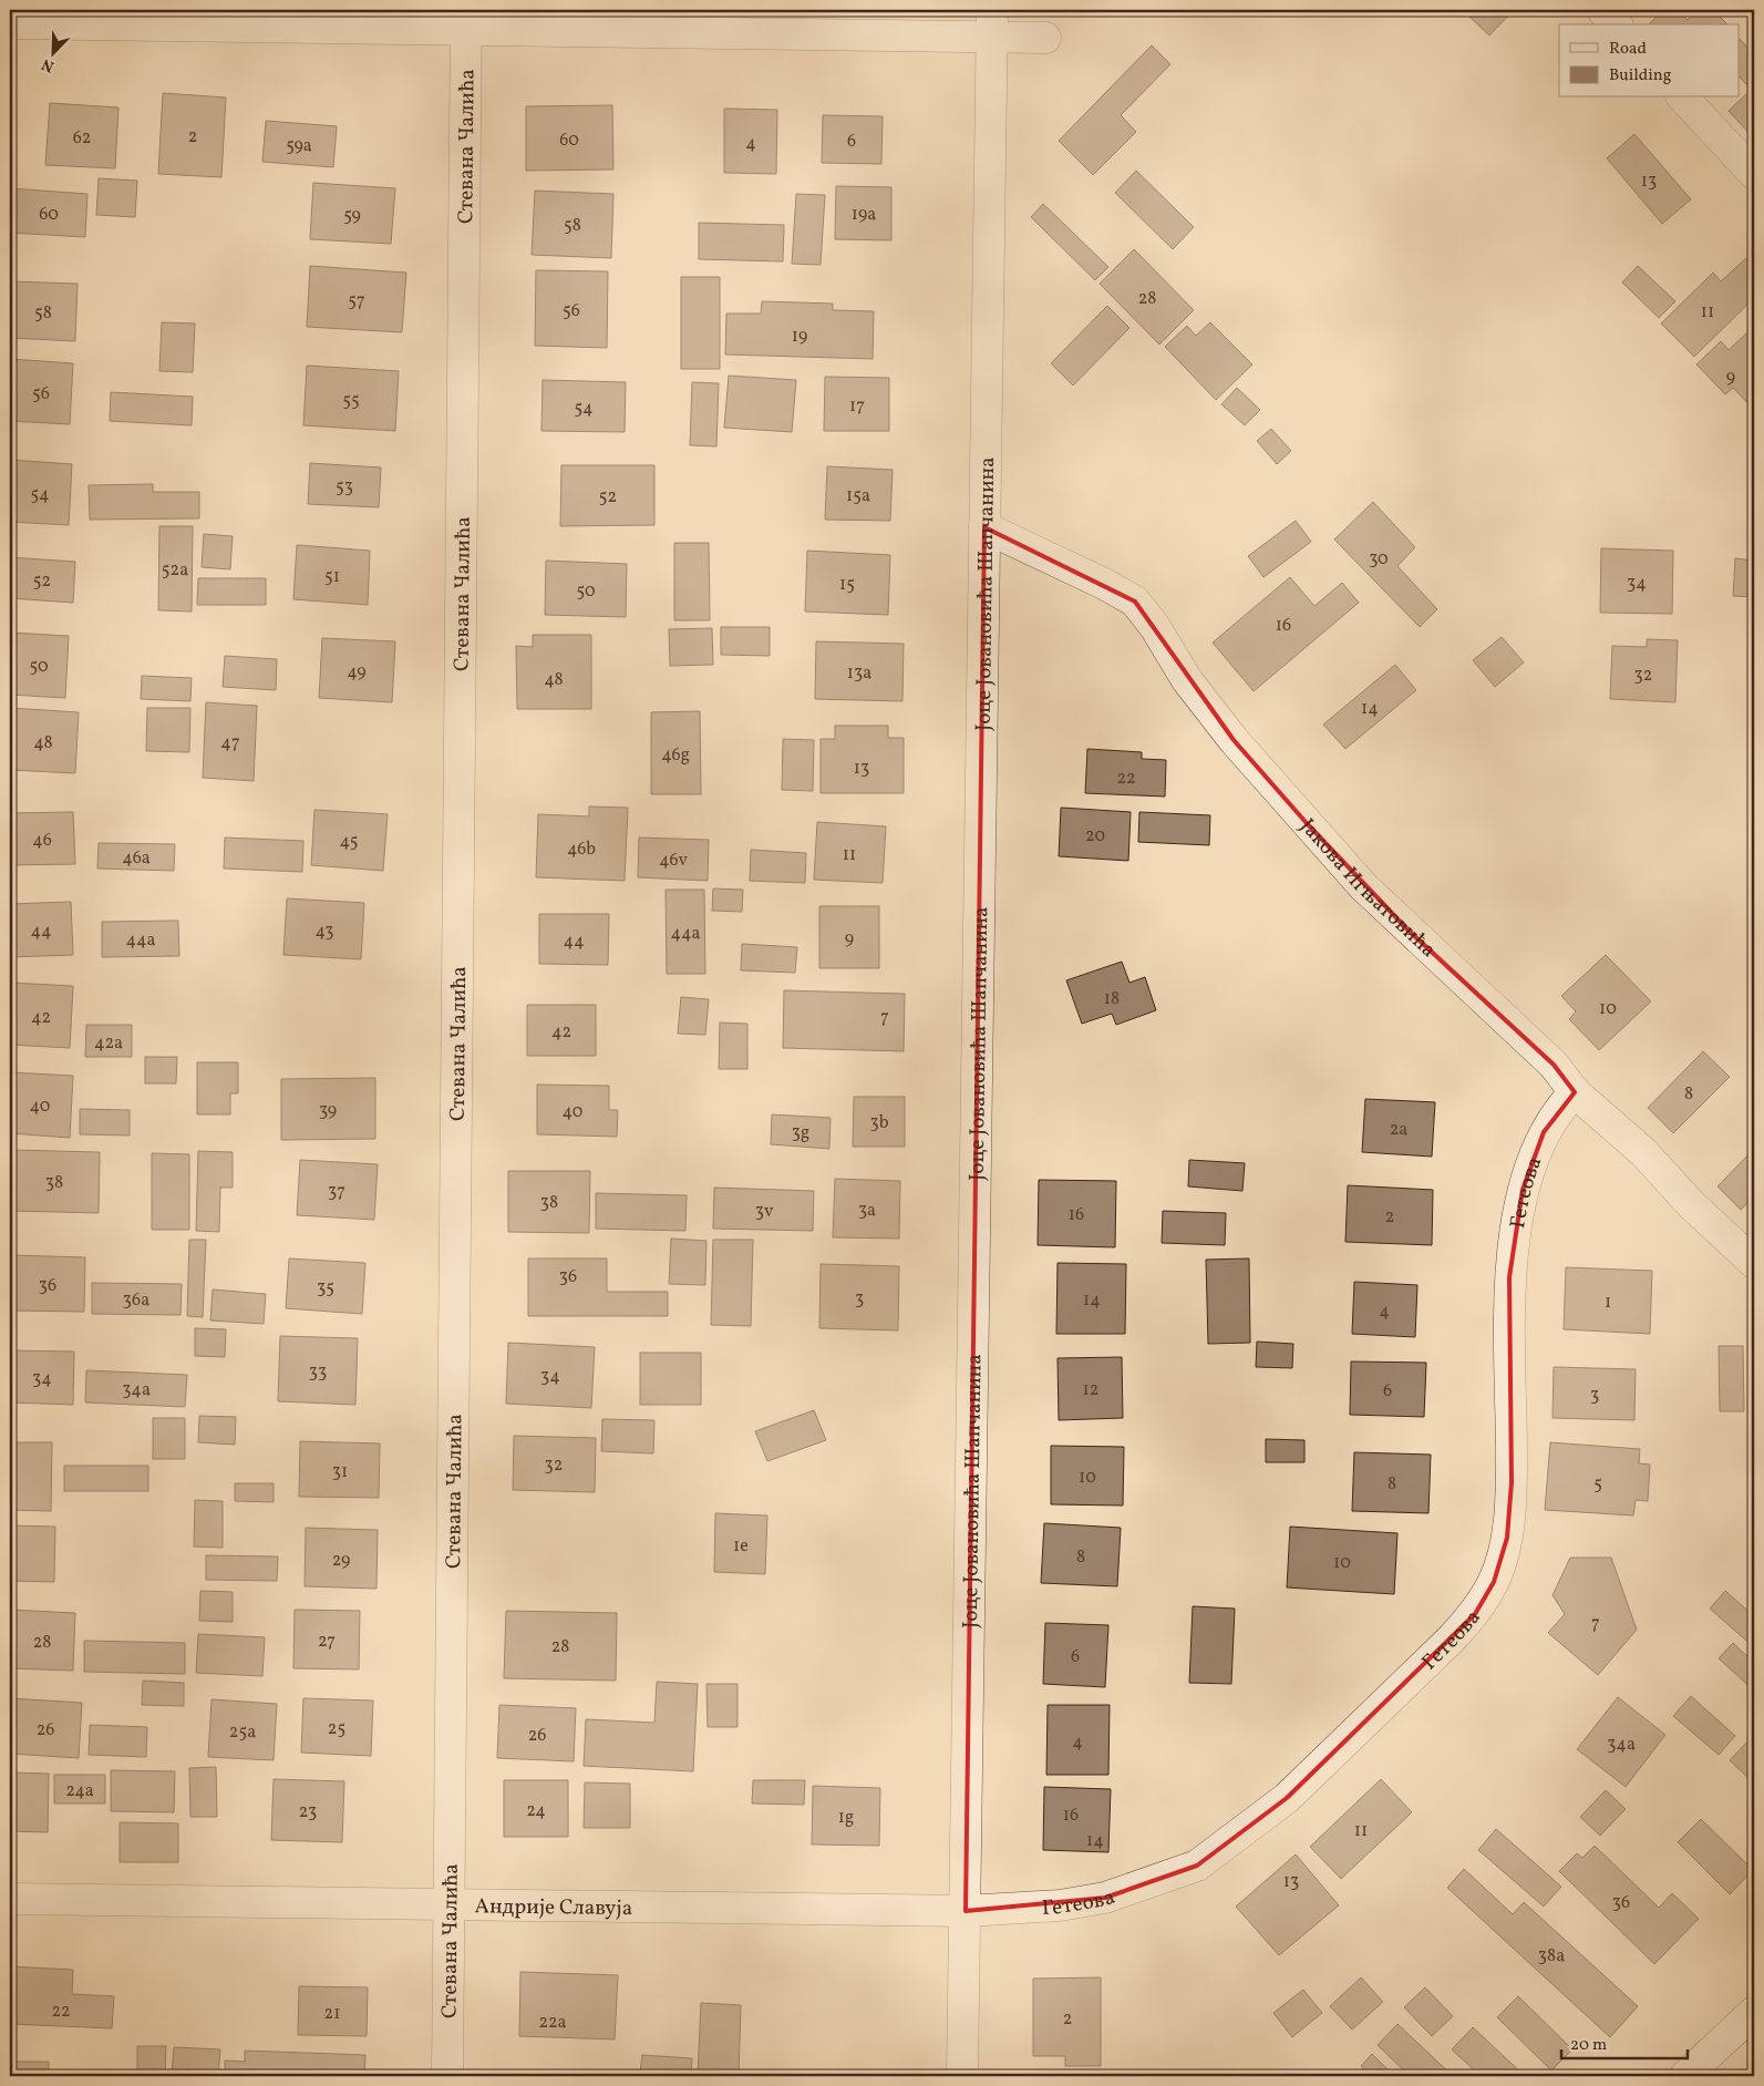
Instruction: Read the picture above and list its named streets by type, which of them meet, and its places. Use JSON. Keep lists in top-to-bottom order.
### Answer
{
  "streets": {
    "street": [
      "Стевана Чалића",
      "Јоце Јовановића Шапчанина",
      "Јакова Игњатовића",
      "Гетеова",
      "Андрије Славуја"
    ]
  },
  "crossings": [
    ["Стевана Чалића", "Андрије Славуја"],
    ["Јоце Јовановића Шапчанина", "Јакова Игњатовића"],
    ["Јоце Јовановића Шапчанина", "Гетеова"],
    ["Јоце Јовановића Шапчанина", "Андрије Славуја"],
    ["Јакова Игњатовића", "Гетеова"],
    ["Гетеова", "Андрије Славуја"]
  ],
  "house_numbers": [
    "2",
    "62",
    "60",
    "6",
    "4",
    "59a",
    "13",
    "60",
    "19a",
    "59",
    "58",
    "28",
    "57",
    "56",
    "11",
    "58",
    "19",
    "9",
    "56",
    "55",
    "17",
    "54",
    "53",
    "54",
    "15a",
    "52",
    "30",
    "52a",
    "51",
    "52",
    "34",
    "15",
    "50",
    "16",
    "50",
    "49",
    "13a",
    "32",
    "48",
    "14",
    "48",
    "47",
    "46g",
    "13",
    "22",
    "20",
    "46",
    "45",
    "46b",
    "11",
    "46a",
    "46v",
    "44",
    "43",
    "44a",
    "9",
    "44a",
    "44",
    "18",
    "10",
    "42",
    "7",
    "42",
    "42a",
    "8",
    "40",
    "39",
    "40",
    "3b",
    "2a",
    "3g",
    "38",
    "37",
    "38",
    "3a",
    "3v",
    "16",
    "2",
    "36",
    "36",
    "35",
    "3",
    "36a",
    "14",
    "1",
    "4",
    "33",
    "34",
    "34",
    "34a",
    "12",
    "6",
    "3",
    "32",
    "31",
    "10",
    "8",
    "5",
    "1e",
    "8",
    "29",
    "10",
    "7",
    "27",
    "28",
    "28",
    "6",
    "25",
    "26",
    "25a",
    "26",
    "4",
    "34a",
    "24a",
    "24",
    "23",
    "16",
    "1g",
    "11",
    "14",
    "13",
    "36",
    "38a",
    "22",
    "21",
    "2",
    "22a"
  ],
  "legend": ["Road", "Building"],
  "scale_bar": "20 m",
  "north": "bottom left"
}
